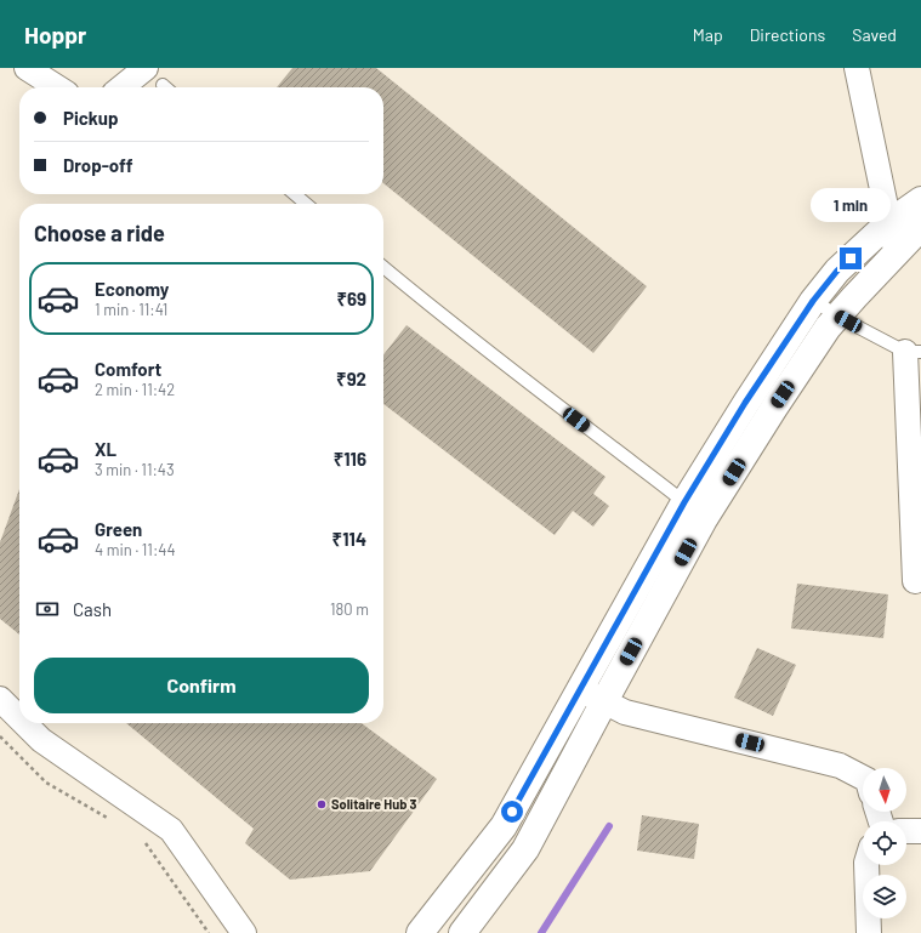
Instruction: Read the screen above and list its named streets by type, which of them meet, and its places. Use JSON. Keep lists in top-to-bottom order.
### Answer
{
  "places": ["Solitaire Hub 3"],
  "north": "bottom",
  "page": {
    "header": "Hoppr",
    "nav": ["Map", "Directions", "Saved"],
    "banner": ["Pickup", "Drop-off"],
    "bubble": "1 min",
    "heading": "Choose a ride",
    "list": [
      {
        "name": "Economy",
        "note": "1 min · 11:41",
        "value": "₹69"
      },
      {
        "name": "Comfort",
        "note": "2 min · 11:42",
        "value": "₹92"
      },
      {
        "name": "XL",
        "note": "3 min · 11:43",
        "value": "₹116"
      },
      {
        "name": "Green",
        "note": "4 min · 11:44",
        "value": "₹114"
      }
    ],
    "pay": ["Cash", "180 m"],
    "buttons": "Confirm"
  }
}
